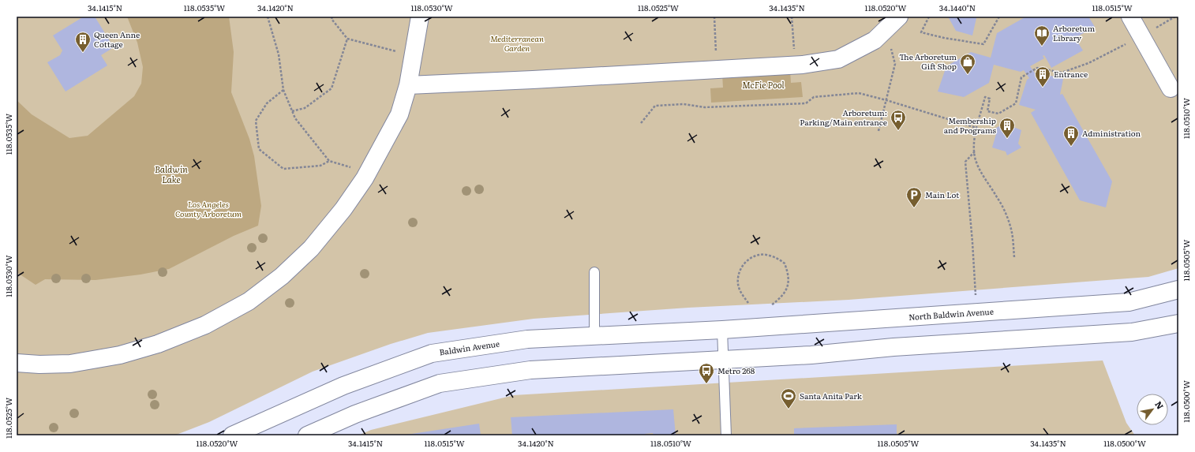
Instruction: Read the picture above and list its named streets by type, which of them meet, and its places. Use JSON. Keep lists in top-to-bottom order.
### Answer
{
  "streets": {
    "main road": ["North Baldwin Avenue", "Baldwin Avenue"]
  },
  "crossings": [
    ["North Baldwin Avenue", "Baldwin Avenue"]
  ],
  "water": ["McFie Pool", "Baldwin Lake"],
  "parks": ["Mediterranean Garden", "Los Angeles County Arboretum"],
  "places": {
    "library": ["Arboretum Library"],
    "building": [
      "Queen Anne Cottage",
      "Entrance",
      "Membership and Programs",
      "Administration"
    ],
    "shop": ["The Arboretum Gift Shop"],
    "bus stop": ["Arboretum: Parking/Main entrance", "Metro 268"],
    "parking": ["Main Lot"],
    "sports": ["Santa Anita Park"]
  },
  "north": "top right",
  "coordinates": [
    "34.1415°N",
    "118.0535°W",
    "34.1420°N",
    "118.0530°W",
    "118.0525°W",
    "34.1435°N",
    "118.0520°W",
    "34.1440°N",
    "118.0515°W",
    "118.0510°W",
    "118.0505°W",
    "118.0500°W"
  ]
}
